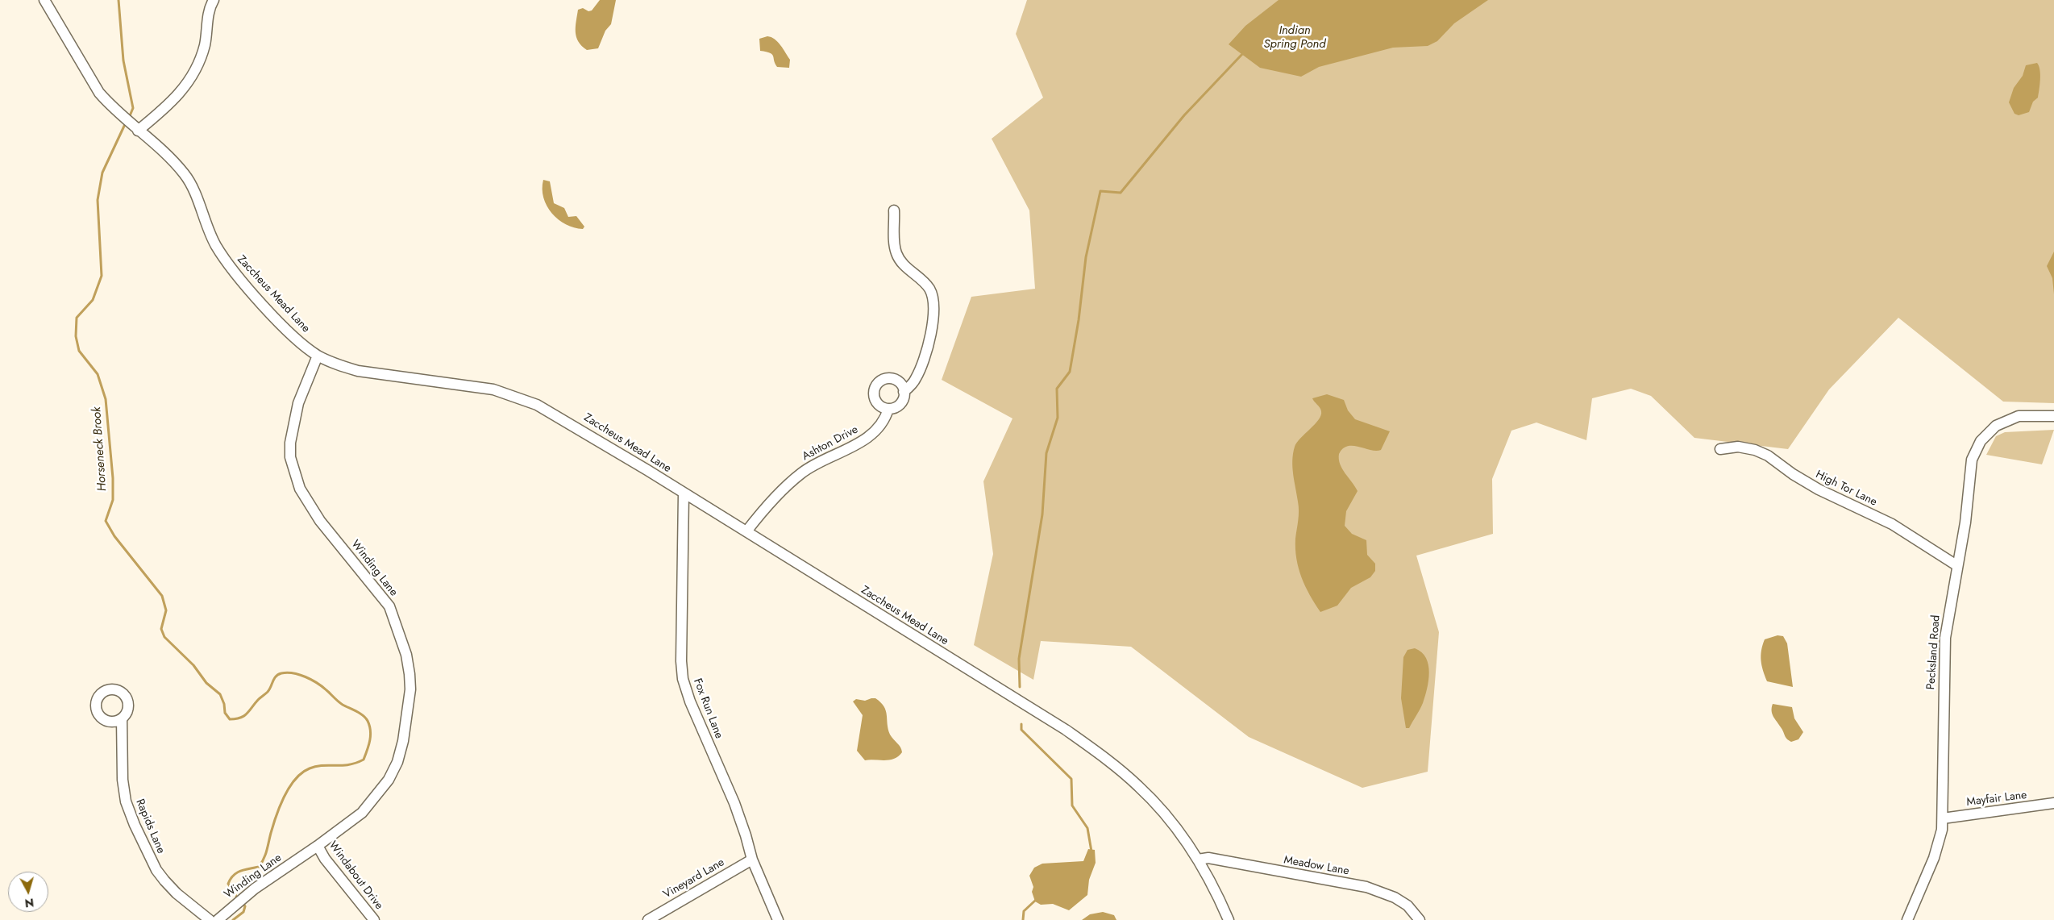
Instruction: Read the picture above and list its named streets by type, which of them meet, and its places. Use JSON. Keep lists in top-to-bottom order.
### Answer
{
  "streets": {
    "street": [
      "Zaccheus Mead Lane",
      "Ashton Drive",
      "High Tor Lane",
      "Winding Lane",
      "Pecksland Road",
      "Fox Run Lane",
      "Mayfair Lane",
      "Rapids Lane",
      "Meadow Lane",
      "Windabout Drive",
      "Vineyard Lane"
    ]
  },
  "crossings": [
    ["Zaccheus Mead Lane", "Ashton Drive"],
    ["Zaccheus Mead Lane", "Winding Lane"],
    ["Zaccheus Mead Lane", "Fox Run Lane"],
    ["Zaccheus Mead Lane", "Meadow Lane"],
    ["High Tor Lane", "Pecksland Road"],
    ["Winding Lane", "Windabout Drive"],
    ["Pecksland Road", "Mayfair Lane"],
    ["Fox Run Lane", "Vineyard Lane"]
  ],
  "water": ["Indian Spring Pond", "Horseneck Brook"],
  "north": "bottom"
}
